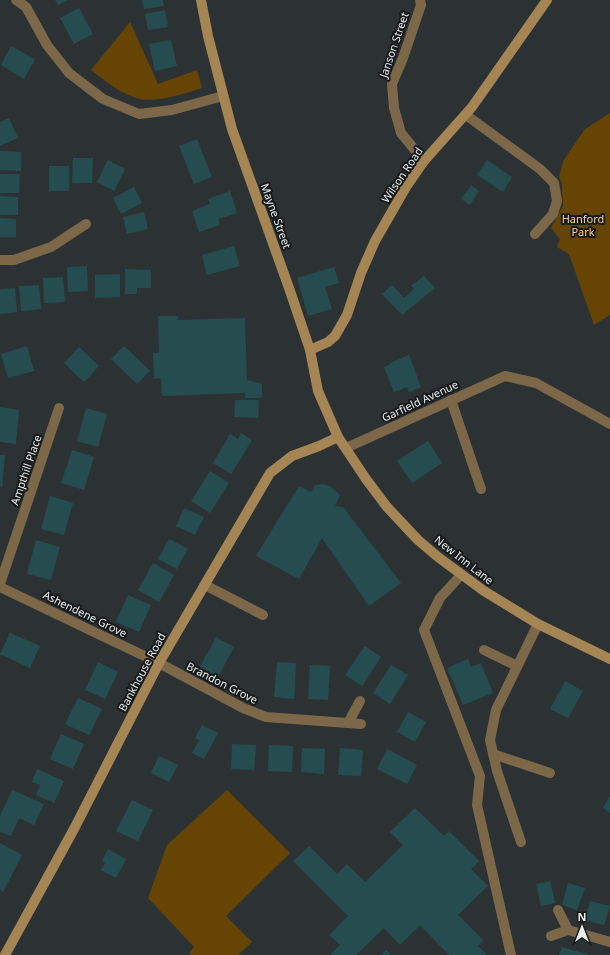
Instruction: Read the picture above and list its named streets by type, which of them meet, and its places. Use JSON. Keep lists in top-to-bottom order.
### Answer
{
  "streets": {
    "street": [
      "Janson Street",
      "Wilson Road",
      "Mayne Street",
      "Garfield Avenue",
      "Ampthill Place",
      "New Inn Lane",
      "Ashendene Grove",
      "Bankhouse Road",
      "Brandon Grove"
    ]
  },
  "crossings": [
    ["Janson Street", "Wilson Road"],
    ["Wilson Road", "Mayne Street"],
    ["Mayne Street", "New Inn Lane"],
    ["Mayne Street", "Bankhouse Road"],
    ["Garfield Avenue", "New Inn Lane"],
    ["Ampthill Place", "Ashendene Grove"],
    ["New Inn Lane", "Bankhouse Road"],
    ["Ashendene Grove", "Bankhouse Road"],
    ["Ashendene Grove", "Brandon Grove"],
    ["Bankhouse Road", "Brandon Grove"]
  ],
  "parks": ["Hanford Park"],
  "north": "top"
}
